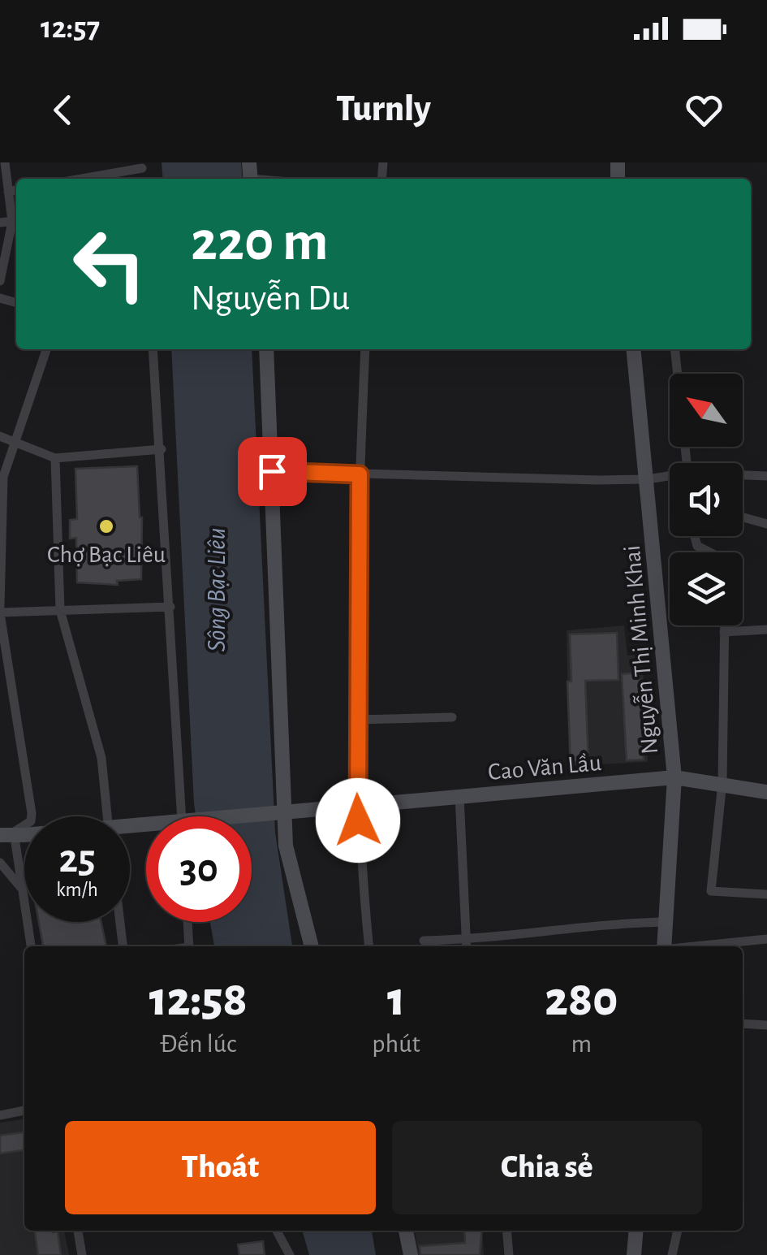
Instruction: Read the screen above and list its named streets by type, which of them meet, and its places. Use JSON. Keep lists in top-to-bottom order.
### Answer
{
  "streets": {
    "main road": ["Nguyễn Thị Minh Khai", "Cao Văn Lầu"]
  },
  "crossings": [
    ["Nguyễn Thị Minh Khai", "Cao Văn Lầu"]
  ],
  "water": ["Sông Bạc Liêu"],
  "places": ["Chợ Bạc Liêu"],
  "north": "top left",
  "page": {
    "status": "12:57",
    "header": "Turnly",
    "turn": ["220 m", "Nguyễn Du"],
    "speed": "25 km/h",
    "limit": "30",
    "eta": [
      "12:58",
      "Đến lúc",
      "1",
      "phút",
      "280",
      "m"
    ],
    "buttons": ["Thoát", "Chia sẻ"]
  }
}
